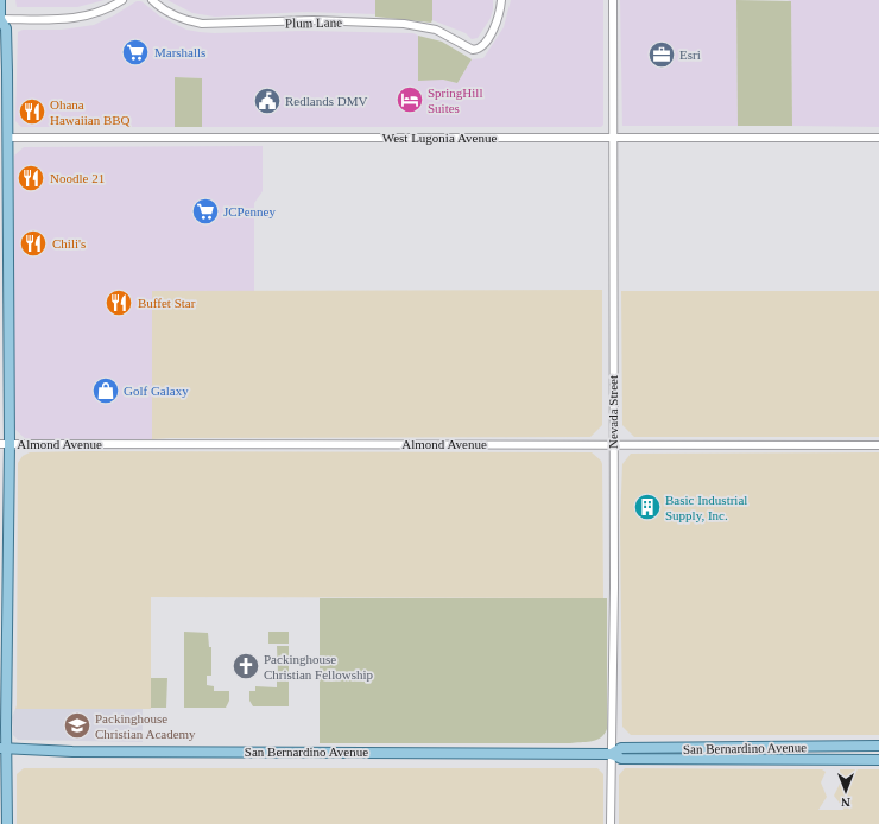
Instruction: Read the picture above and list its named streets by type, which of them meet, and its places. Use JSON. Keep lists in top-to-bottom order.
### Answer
{
  "streets": {
    "main road": ["San Bernardino Avenue"],
    "street": [
      "Plum Lane",
      "West Lugonia Avenue",
      "Nevada Street",
      "Almond Avenue"
    ]
  },
  "crossings": [
    ["West Lugonia Avenue", "Nevada Street"],
    ["Nevada Street", "Almond Avenue"],
    ["Nevada Street", "San Bernardino Avenue"]
  ],
  "places": {
    "supermarket": ["Marshalls", "JCPenney"],
    "office": ["Esri"],
    "hotel": ["SpringHill Suites"],
    "public building": ["Redlands DMV"],
    "restaurant": [
      "Ohana Hawaiian BBQ",
      "Noodle 21",
      "Chili's",
      "Buffet Star"
    ],
    "shop": ["Golf Galaxy"],
    "building": ["Basic Industrial Supply, Inc."],
    "church": ["Packinghouse Christian Fellowship"],
    "school or university": ["Packinghouse Christian Academy"]
  },
  "north": "bottom"
}
